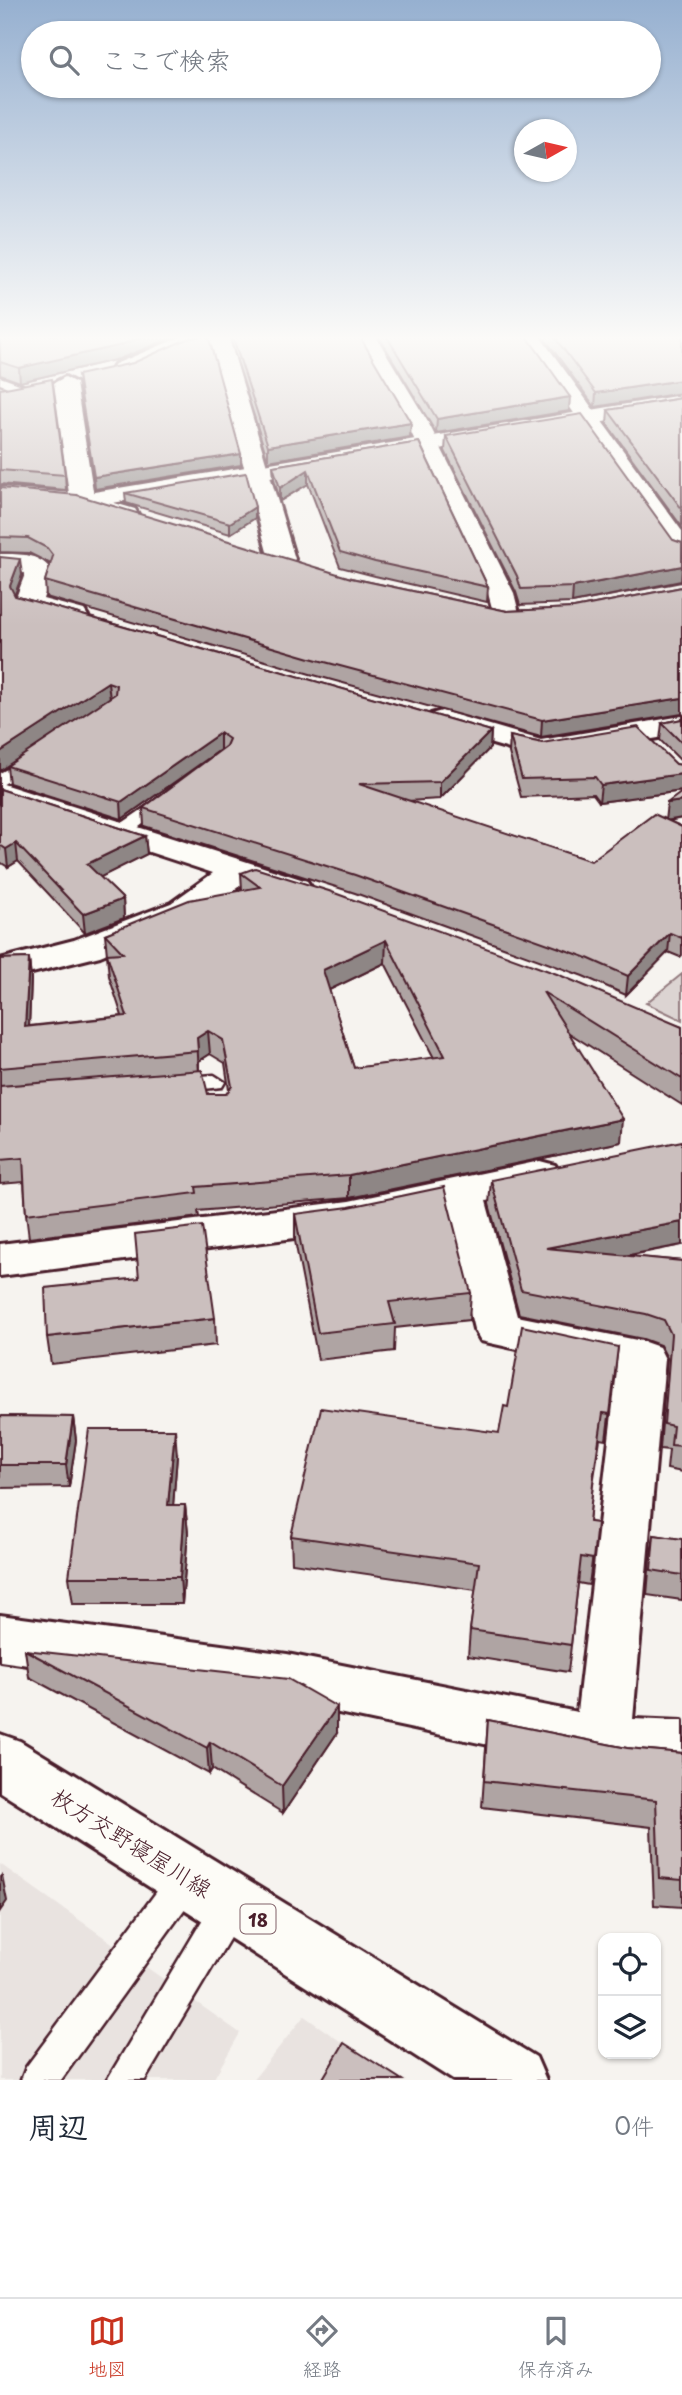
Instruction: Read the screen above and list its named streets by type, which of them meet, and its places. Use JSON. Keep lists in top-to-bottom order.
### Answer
{
  "streets": {
    "street": ["枚方交野寝屋川線", "18"]
  },
  "north": "right",
  "page": {
    "search": "ここで検索",
    "heading": ["周辺", "0件"],
    "nav": ["地図", "経路", "保存済み"]
  }
}
